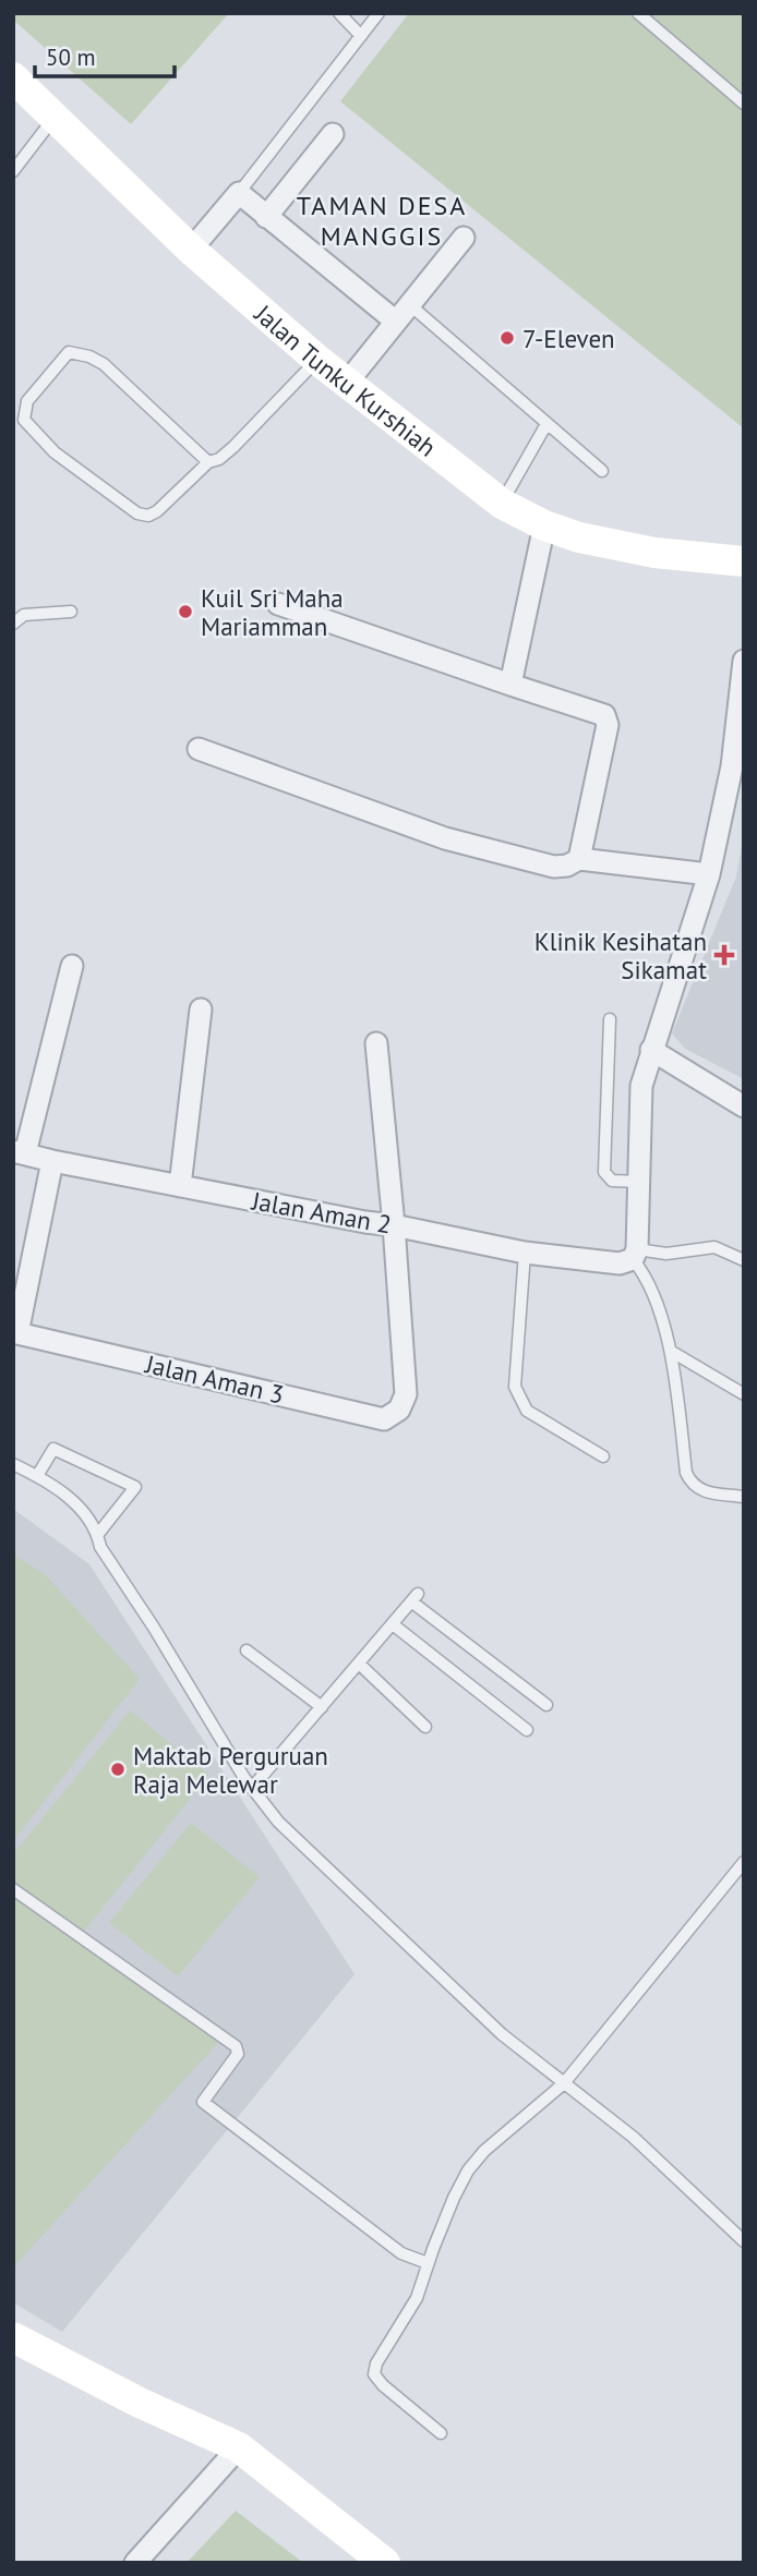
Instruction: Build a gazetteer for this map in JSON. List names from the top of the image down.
{
  "streets": {
    "main road": ["Jalan Tunku Kurshiah"],
    "street": ["Jalan Aman 2", "Jalan Aman 3"]
  },
  "crossings": [
    ["Jalan Aman 2", "Jalan Aman 3"]
  ],
  "districts": ["TAMAN DESA MANGGIS"],
  "places": {
    "other": ["7-Eleven", "Kuil Sri Maha Mariamman", "Maktab Perguruan Raja Melewar"],
    "health": ["Klinik Kesihatan Sikamat"]
  },
  "scale_bar": "50 m"
}
